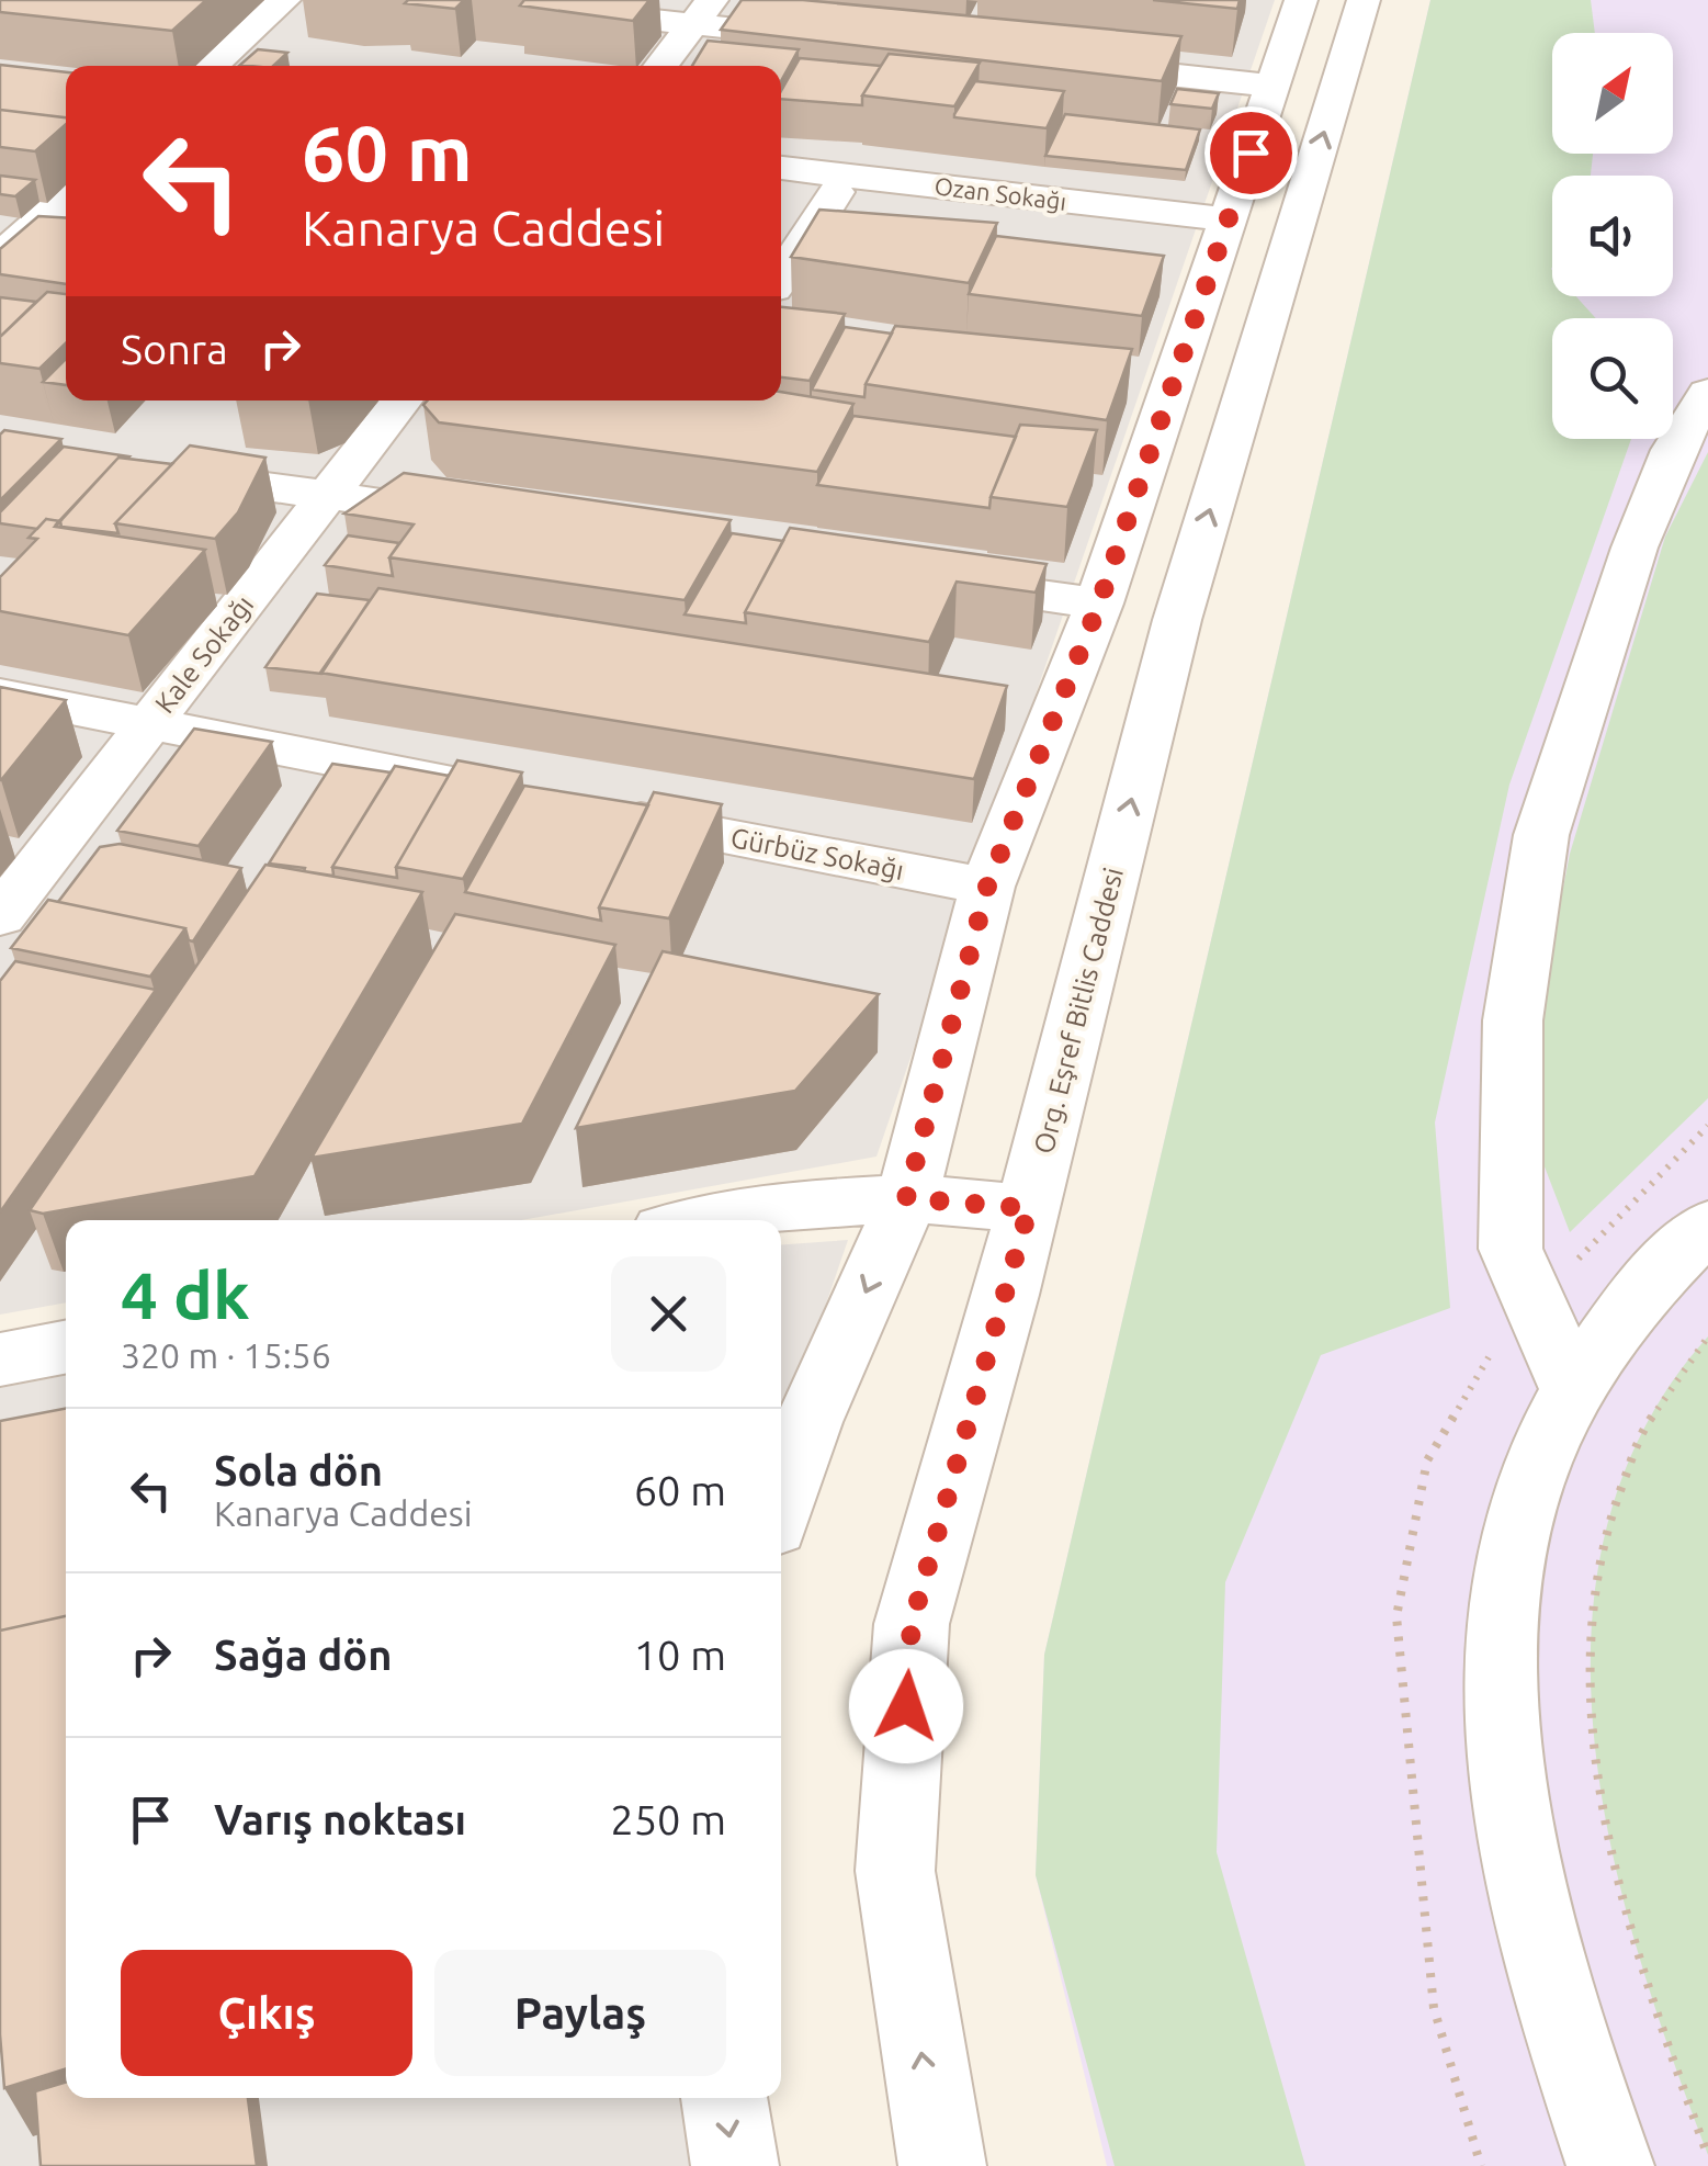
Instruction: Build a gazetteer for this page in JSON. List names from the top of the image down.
{
  "streets": {
    "street": [
      "Ozan Sokağı",
      "Kale Sokağı",
      "Gürbüz Sokağı",
      "Org. Eşref Bitlis Caddesi"
    ]
  },
  "north": "top right",
  "page": {
    "turn": ["60 m", "Kanarya Caddesi"],
    "then": "Sonra",
    "heading": ["4 dk", "320 m · 15:56"],
    "list": [
      {
        "name": "Sola dön",
        "note": "Kanarya Caddesi",
        "value": "60 m"
      },
      {
        "name": "Sağa dön",
        "value": "10 m"
      },
      {
        "name": "Varış noktası",
        "value": "250 m"
      }
    ],
    "buttons": ["Çıkış", "Paylaş"]
  }
}
